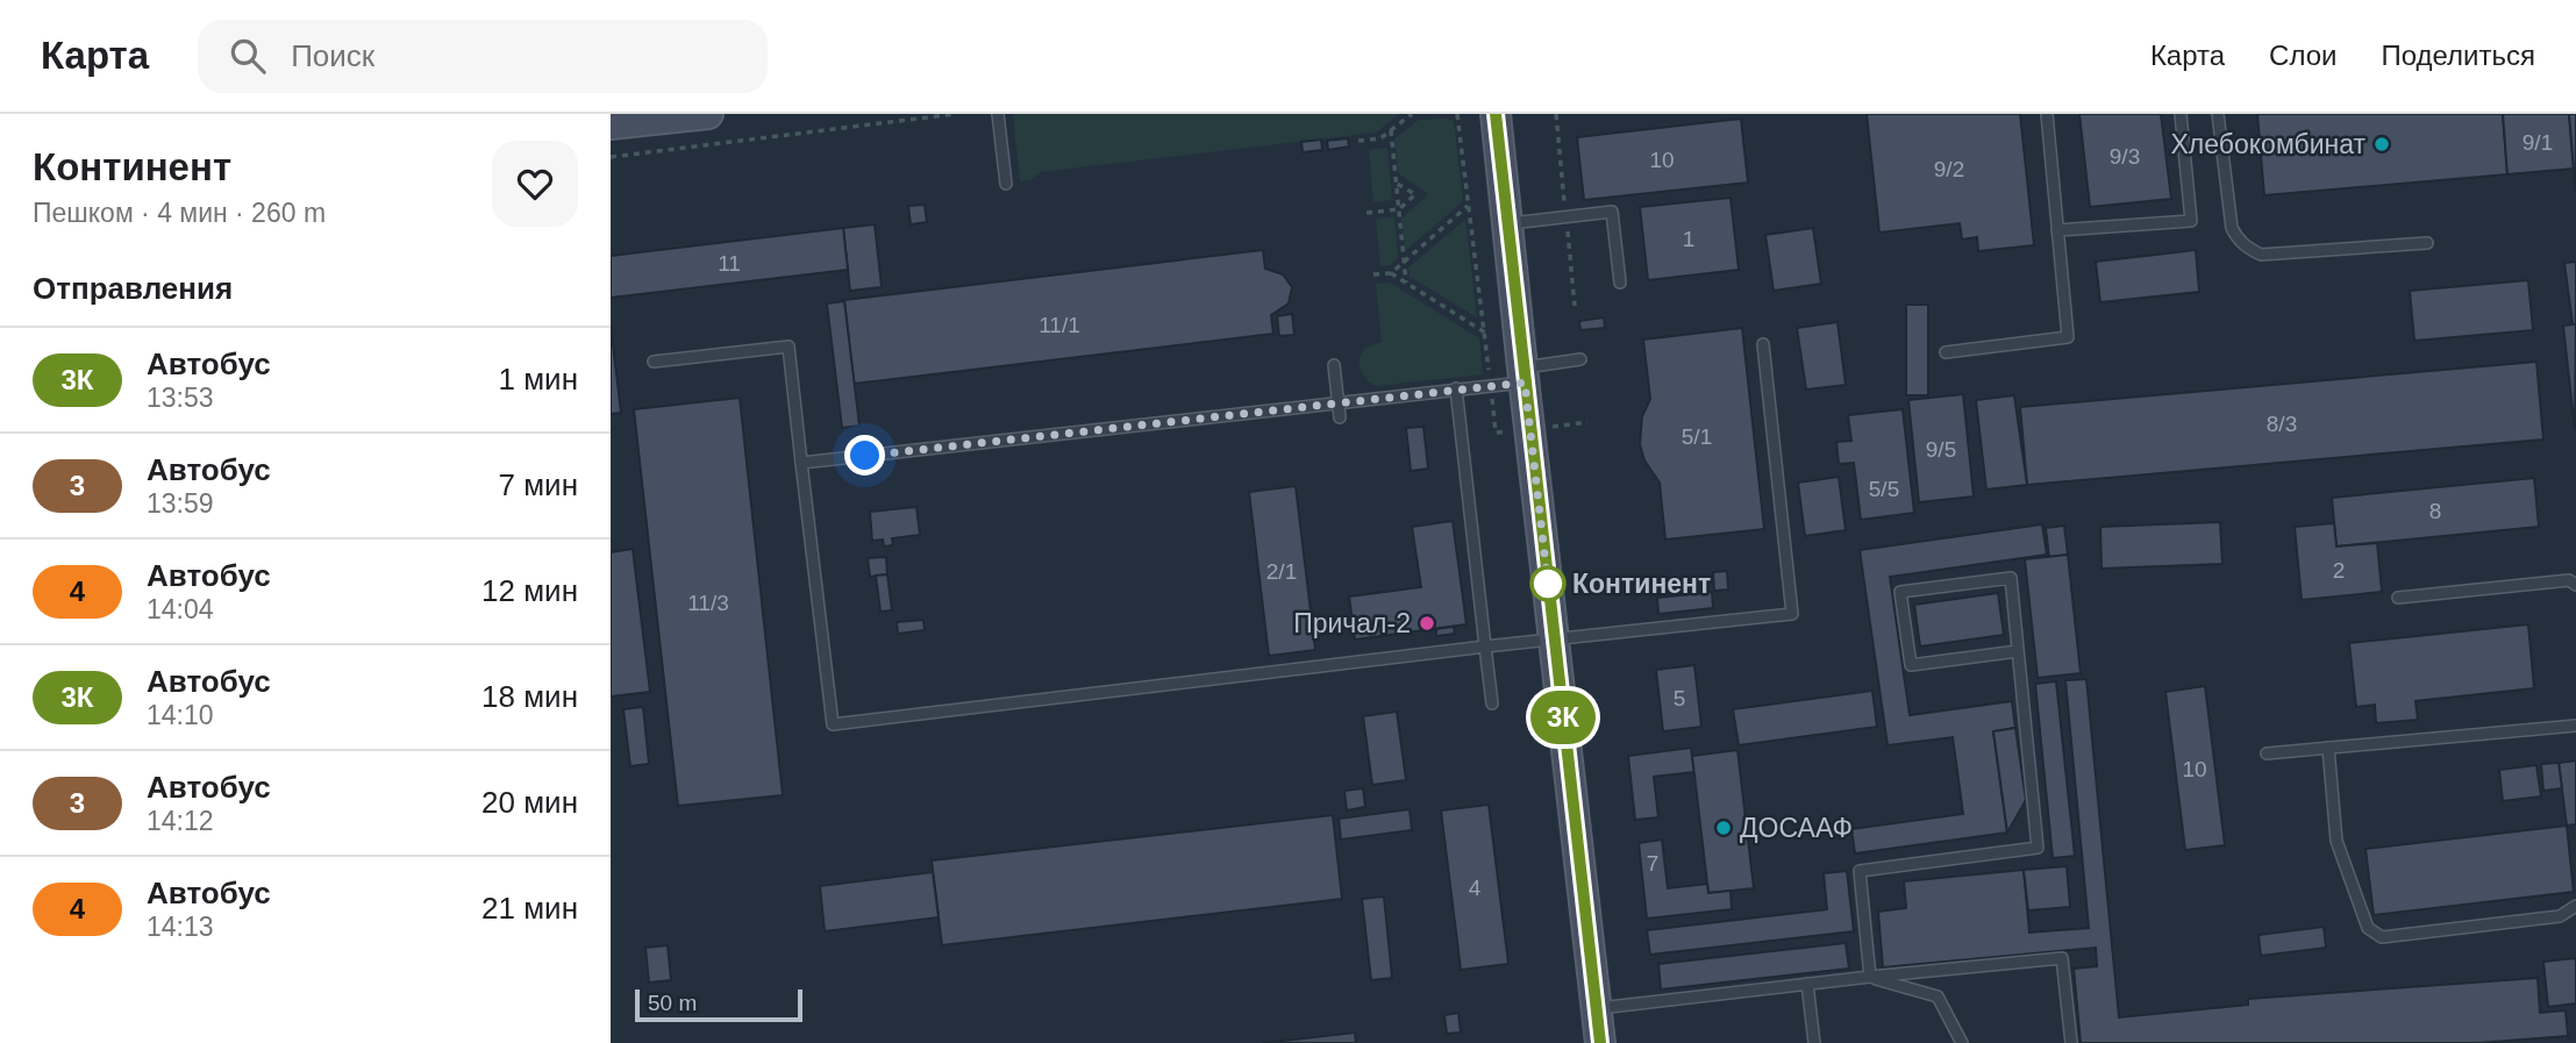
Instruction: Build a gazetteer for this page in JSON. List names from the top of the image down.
{
  "places": [
    "Хлебокомбинат",
    "Континент",
    "Причал-2",
    "ДОСААФ"
  ],
  "lines": ["bus line 3К"],
  "house_numbers": [
    "9/1",
    "9/3",
    "10",
    "9/2",
    "1",
    "11",
    "11/1",
    "8/3",
    "5/1",
    "9/5",
    "5/5",
    "8",
    "2",
    "2/1",
    "11/3",
    "5",
    "10",
    "7",
    "4"
  ],
  "scale_bar": "50 m",
  "page": {
    "header": "Карта",
    "search": "Поиск",
    "nav": ["Карта", "Слои", "Поделиться"],
    "heading": [
      ["Континент", "Пешком · 4 мин · 260 m"],
      "Отправления"
    ],
    "on_map": "3К",
    "list": [
      {
        "mark": "3К",
        "name": "Автобус",
        "note": "13:53",
        "value": "1 мин"
      },
      {
        "mark": "3",
        "name": "Автобус",
        "note": "13:59",
        "value": "7 мин"
      },
      {
        "mark": "4",
        "name": "Автобус",
        "note": "14:04",
        "value": "12 мин"
      },
      {
        "mark": "3К",
        "name": "Автобус",
        "note": "14:10",
        "value": "18 мин"
      },
      {
        "mark": "3",
        "name": "Автобус",
        "note": "14:12",
        "value": "20 мин"
      },
      {
        "mark": "4",
        "name": "Автобус",
        "note": "14:13",
        "value": "21 мин"
      }
    ],
    "scale": "50 m"
  }
}
